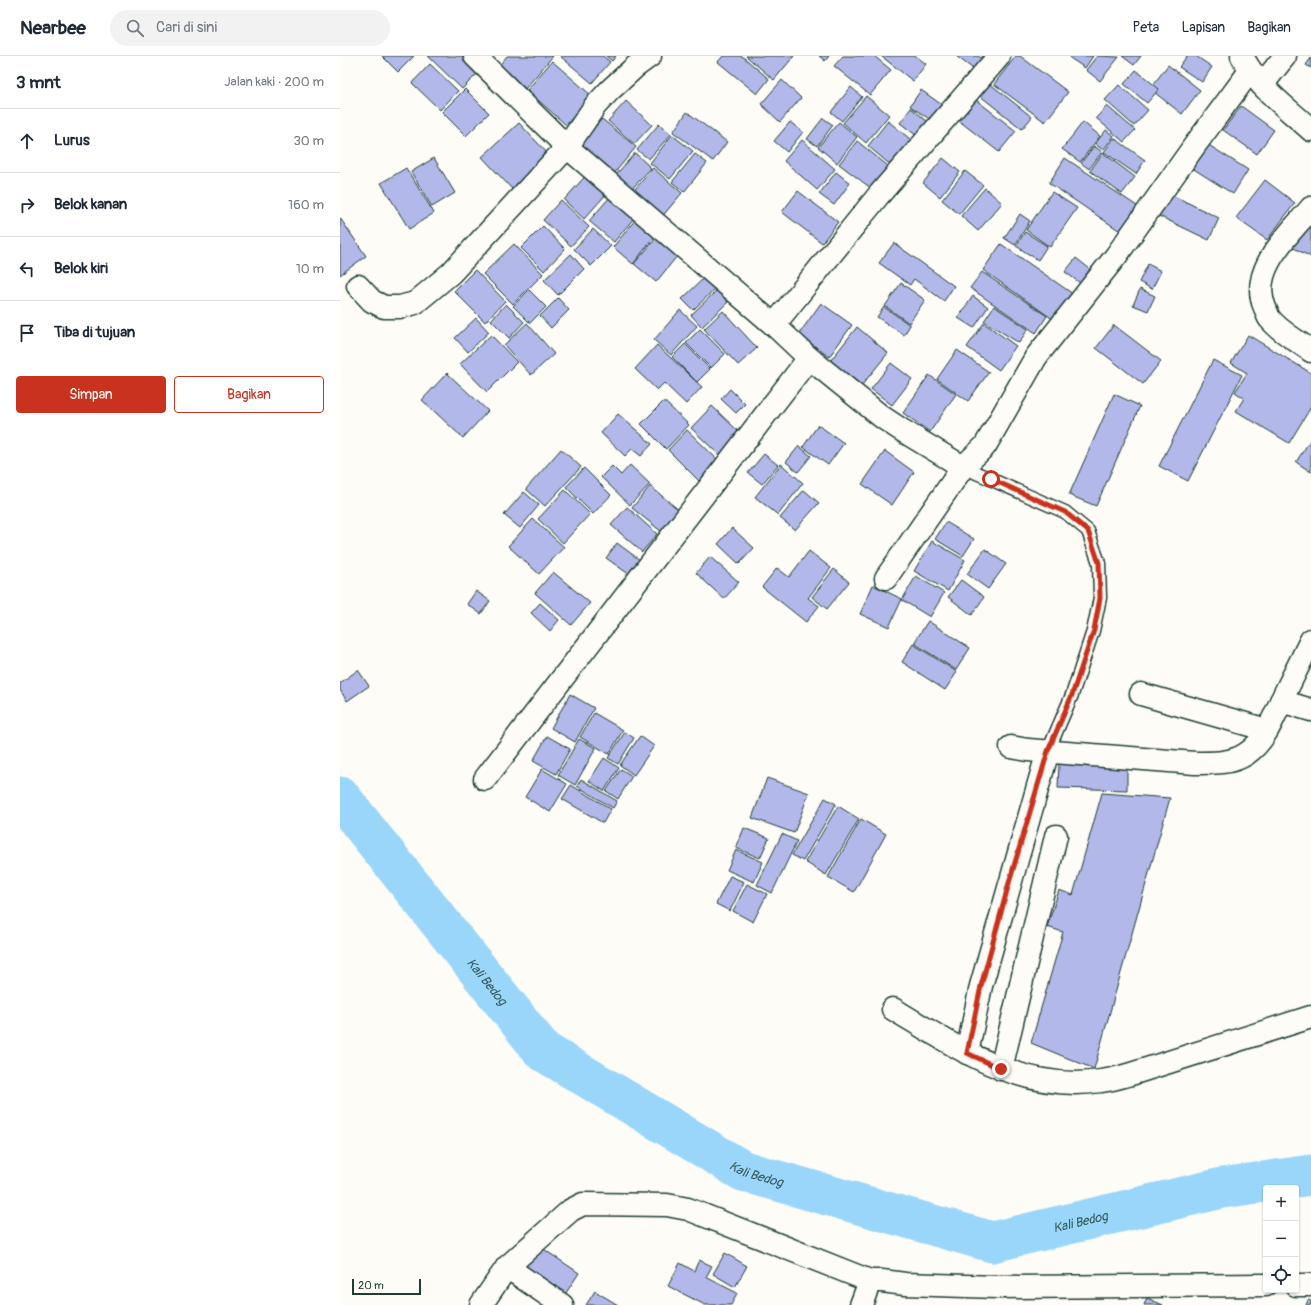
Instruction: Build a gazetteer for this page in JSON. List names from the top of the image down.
{
  "water": ["Kali Bedog"],
  "scale_bar": "20 m",
  "page": {
    "header": "Nearbee",
    "search": "Cari di sini",
    "nav": ["Peta", "Lapisan", "Bagikan"],
    "heading": ["3 mnt", "Jalan kaki · 200 m"],
    "list": [
      ["Lurus", "30 m"],
      ["Belok kanan", "160 m"],
      ["Belok kiri", "10 m"],
      "Tiba di tujuan"
    ],
    "buttons": ["Simpan", "Bagikan"],
    "map_buttons": ["+", "−"],
    "scale": "20 m"
  }
}
